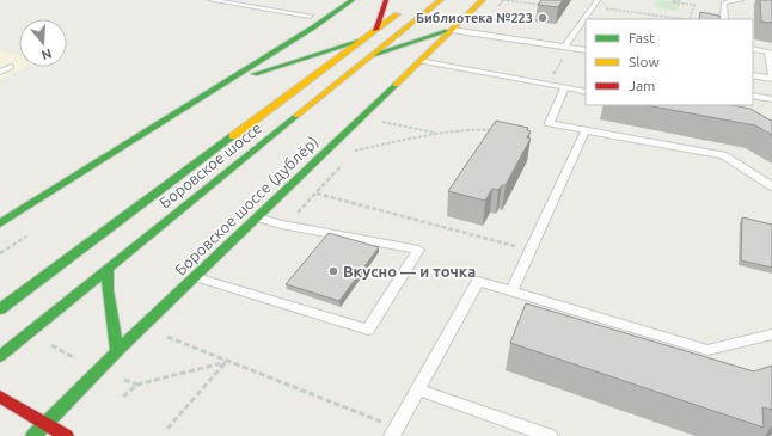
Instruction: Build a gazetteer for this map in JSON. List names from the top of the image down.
{
  "streets": {
    "street": ["Боровское шоссе", "Боровское шоссе (дублёр)"]
  },
  "places": ["Библиотека №223", "Вкусно — и точка"],
  "legend": ["Fast", "Slow", "Jam"],
  "north": "bottom"
}
